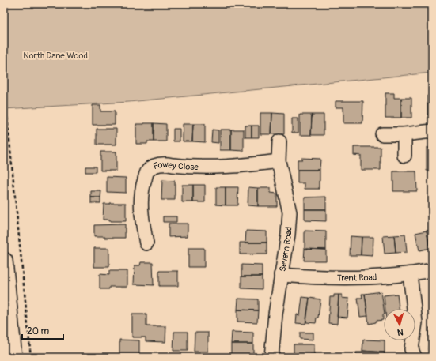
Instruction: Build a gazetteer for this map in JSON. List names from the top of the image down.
{
  "streets": {
    "street": ["Fowey Close", "Severn Road", "Trent Road"]
  },
  "crossings": [
    ["Fowey Close", "Severn Road"],
    ["Severn Road", "Trent Road"]
  ],
  "parks": ["North Dane Wood"],
  "scale_bar": "20 m",
  "north": "bottom"
}
